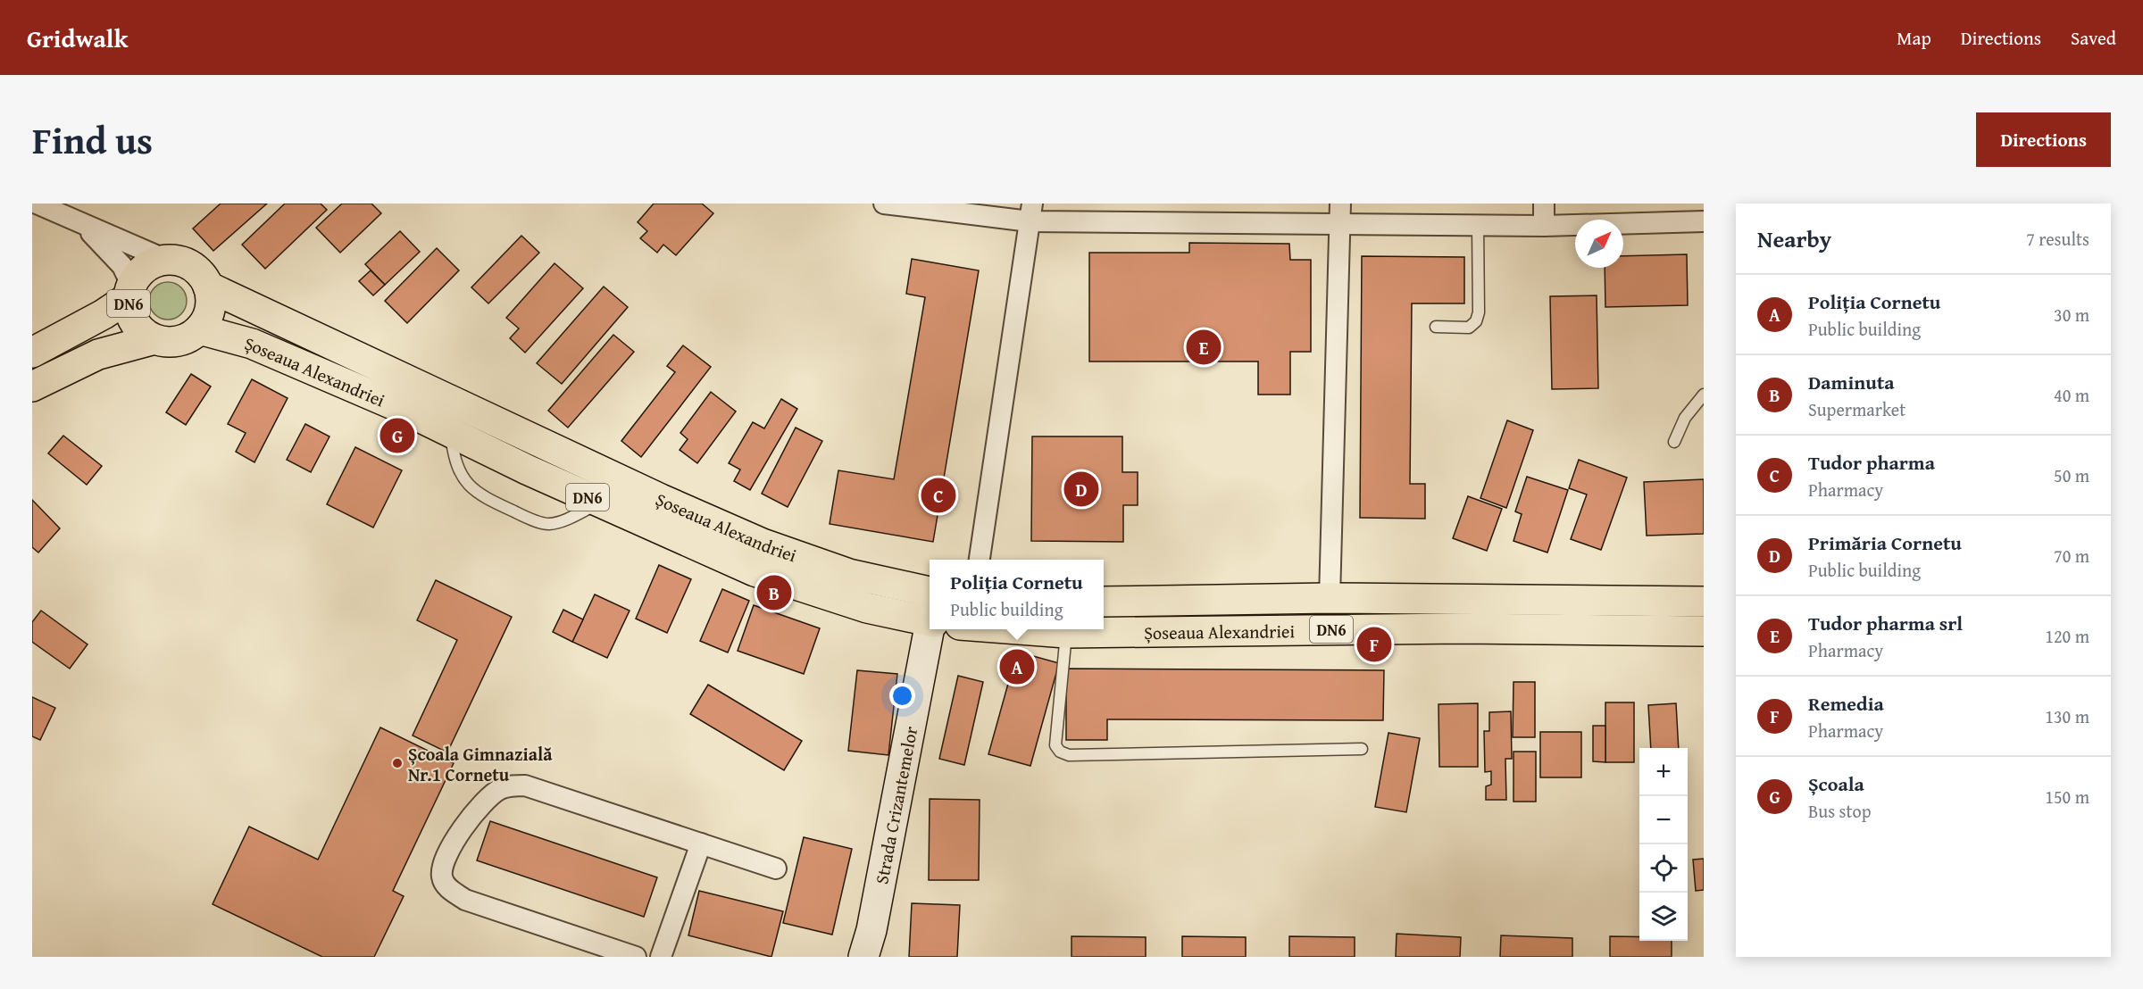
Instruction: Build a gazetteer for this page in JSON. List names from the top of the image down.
{
  "streets": {
    "highway": ["DN6", "Șoseaua Alexandriei"],
    "street": ["Strada Crizantemelor"]
  },
  "crossings": [
    ["DN6", "Șoseaua Alexandriei"]
  ],
  "places": ["Școala Gimnazială Nr.1 Cornetu"],
  "north": "top right",
  "page": {
    "header": "Gridwalk",
    "nav": ["Map", "Directions", "Saved"],
    "title": "Find us",
    "buttons": "Directions",
    "heading": ["Nearby", "7 results"],
    "list": [
      {
        "mark": "A",
        "name": "Poliția Cornetu",
        "note": "Public building",
        "value": "30 m"
      },
      {
        "mark": "B",
        "name": "Daminuta",
        "note": "Supermarket",
        "value": "40 m"
      },
      {
        "mark": "C",
        "name": "Tudor pharma",
        "note": "Pharmacy",
        "value": "50 m"
      },
      {
        "mark": "D",
        "name": "Primăria Cornetu",
        "note": "Public building",
        "value": "70 m"
      },
      {
        "mark": "E",
        "name": "Tudor pharma srl",
        "note": "Pharmacy",
        "value": "120 m"
      },
      {
        "mark": "F",
        "name": "Remedia",
        "note": "Pharmacy",
        "value": "130 m"
      },
      {
        "mark": "G",
        "name": "Școala",
        "note": "Bus stop",
        "value": "150 m"
      }
    ],
    "pins": [
      "E",
      "G",
      "D",
      "C",
      "B",
      "F",
      "A"
    ],
    "popup": ["Poliția Cornetu", "Public building"],
    "map_buttons": ["+", "−"]
  }
}
